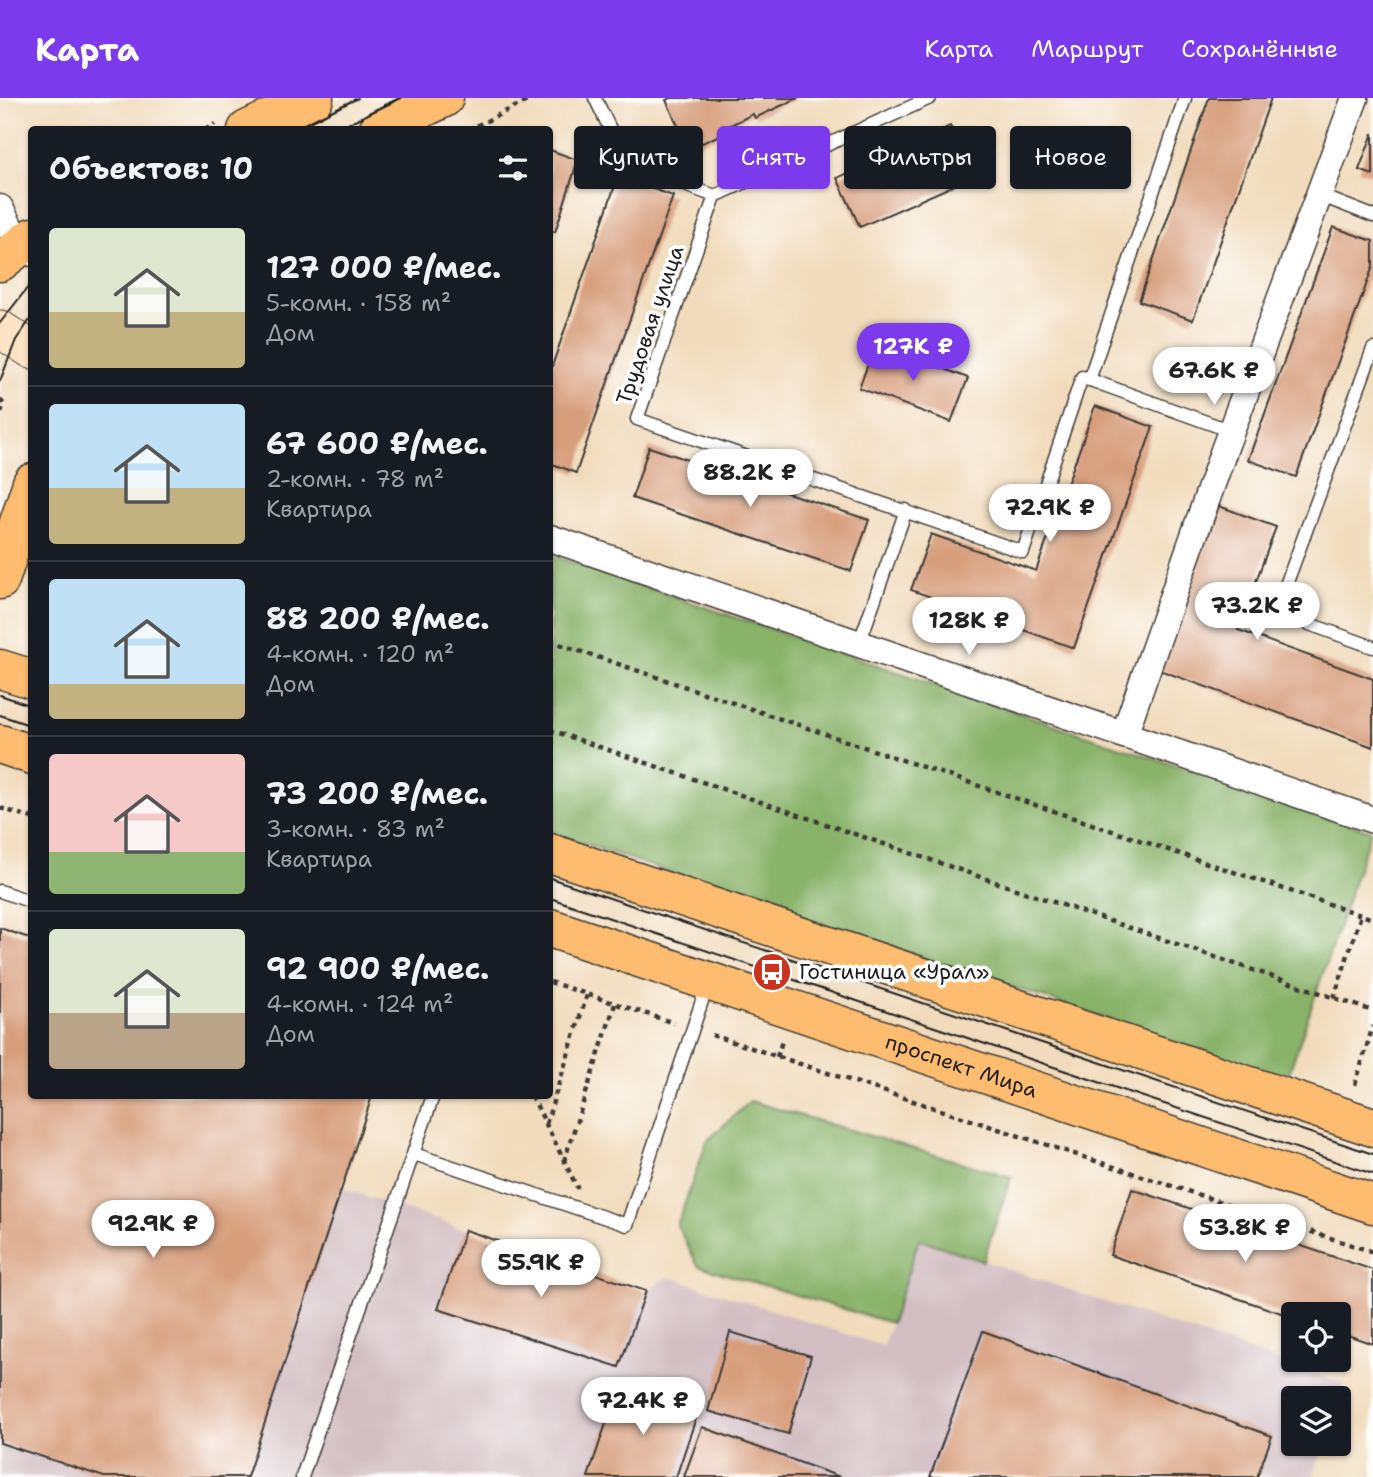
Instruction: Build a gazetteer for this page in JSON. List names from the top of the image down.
{
  "streets": {
    "main road": ["проспект Мира"],
    "lane": ["Трудовая улица"]
  },
  "places": {
    "bus stop": ["Гостиница «Урал»"]
  },
  "page": {
    "header": "Карта",
    "nav": ["Карта", "Маршрут", "Сохранённые"],
    "chip": [
      "Купить",
      "Снять",
      "Фильтры",
      "Новое"
    ],
    "heading": "Объектов: 10",
    "list": [
      {
        "name": "127 000 ₽/мес.",
        "note": "5-комн. · 158 m² · Дом"
      },
      {
        "name": "67 600 ₽/мес.",
        "note": "2-комн. · 78 m² · Квартира"
      },
      {
        "name": "88 200 ₽/мес.",
        "note": "4-комн. · 120 m² · Дом"
      },
      {
        "name": "73 200 ₽/мес.",
        "note": "3-комн. · 83 m² · Квартира"
      },
      {
        "name": "92 900 ₽/мес.",
        "note": "4-комн. · 124 m² · Дом"
      }
    ],
    "price": [
      "127K ₽",
      "67.6K ₽",
      "88.2K ₽",
      "72.9K ₽",
      "73.2K ₽",
      "128K ₽",
      "92.9K ₽",
      "53.8K ₽",
      "55.9K ₽",
      "72.4K ₽"
    ]
  }
}
